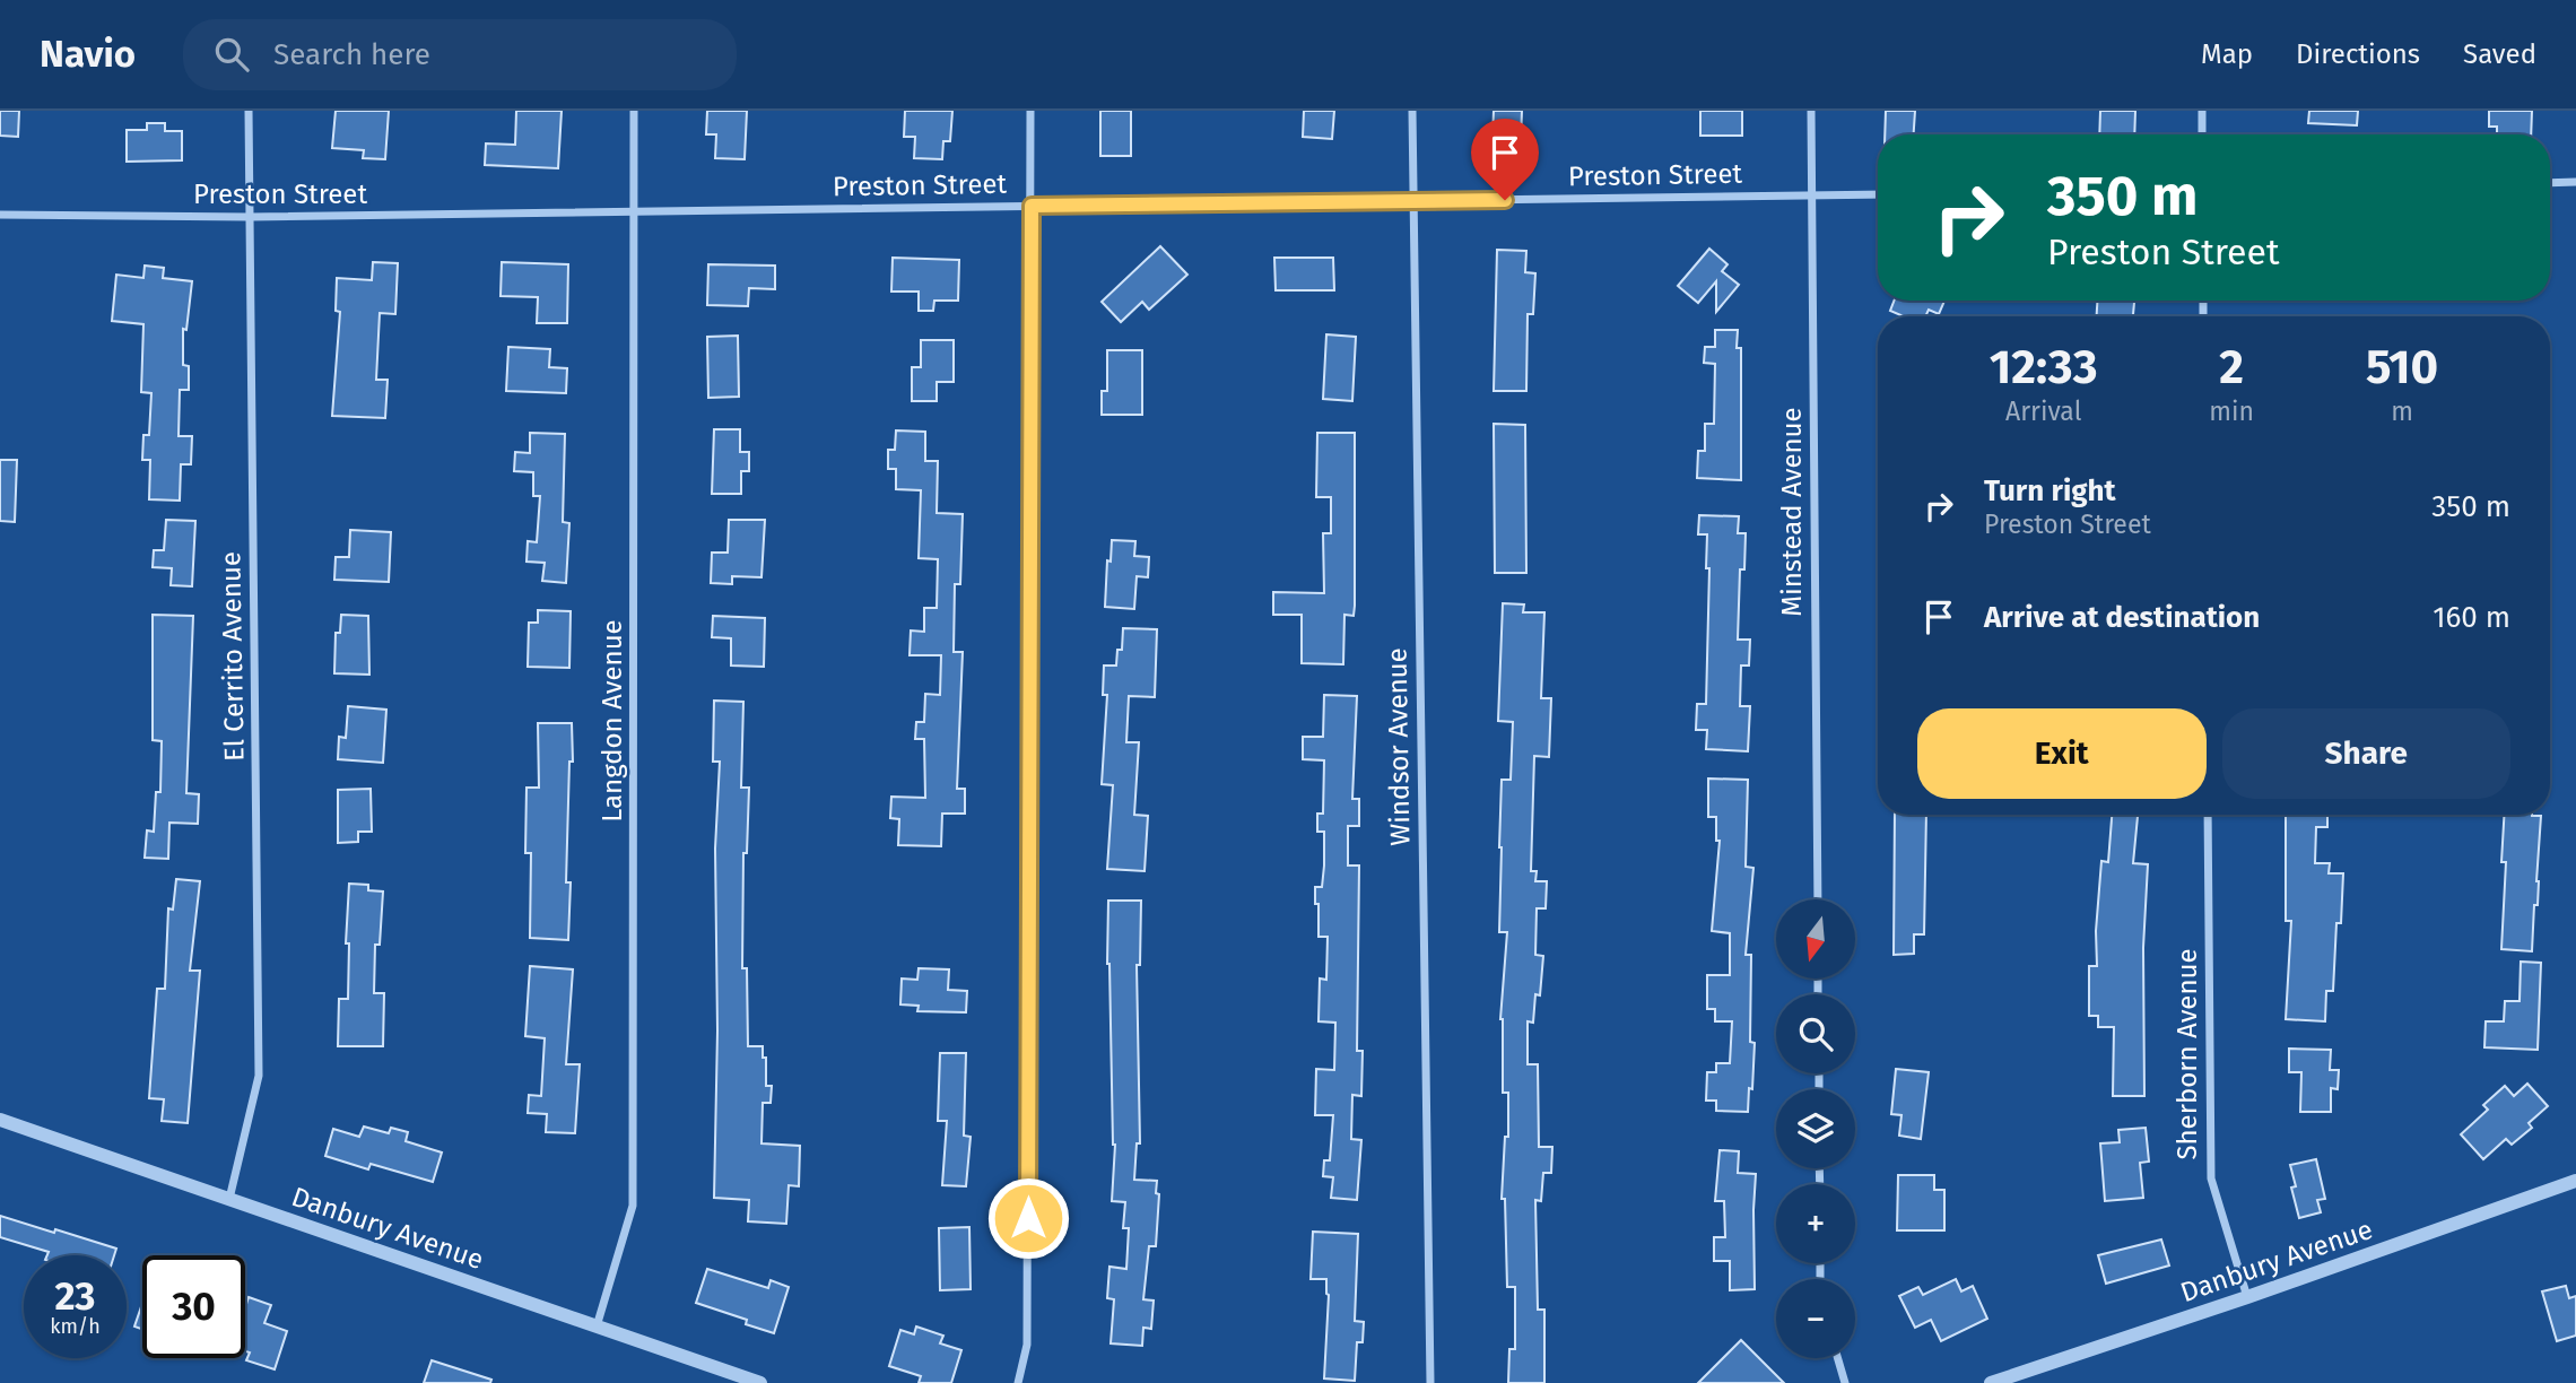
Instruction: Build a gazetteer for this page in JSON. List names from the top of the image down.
{
  "streets": {
    "street": [
      "Preston Street",
      "Minstead Avenue",
      "El Cerrito Avenue",
      "Langdon Avenue",
      "Windsor Avenue",
      "Sherborn Avenue",
      "Danbury Avenue"
    ]
  },
  "crossings": [
    ["Preston Street", "Minstead Avenue"],
    ["Preston Street", "El Cerrito Avenue"],
    ["Preston Street", "Langdon Avenue"],
    ["Preston Street", "Windsor Avenue"],
    ["El Cerrito Avenue", "Danbury Avenue"],
    ["Langdon Avenue", "Danbury Avenue"],
    ["Sherborn Avenue", "Danbury Avenue"]
  ],
  "north": "bottom",
  "page": {
    "header": "Navio",
    "search": "Search here",
    "nav": ["Map", "Directions", "Saved"],
    "turn": ["350 m", "Preston Street"],
    "eta": [
      "12:33",
      "Arrival",
      "2",
      "min",
      "510",
      "m"
    ],
    "list": [
      {
        "name": "Turn right",
        "note": "Preston Street",
        "value": "350 m"
      },
      {
        "name": "Arrive at destination",
        "value": "160 m"
      }
    ],
    "buttons": ["Exit", "Share"],
    "map_buttons": ["+", "−"],
    "speed": "23 km/h",
    "limit": "30"
  }
}
